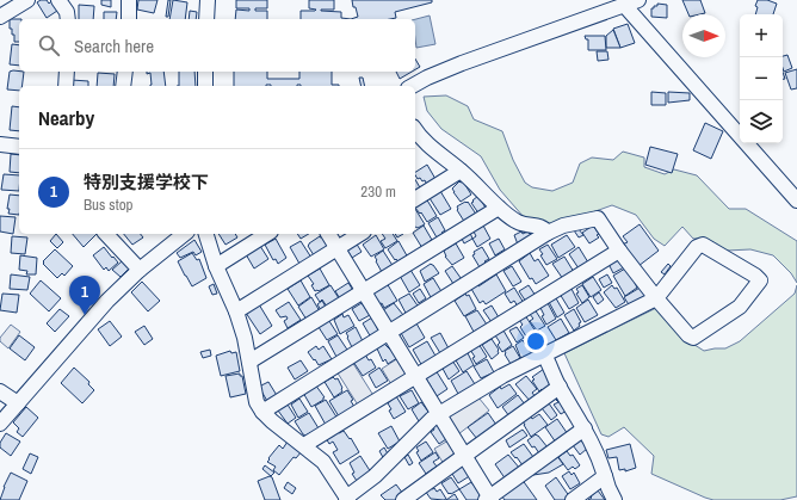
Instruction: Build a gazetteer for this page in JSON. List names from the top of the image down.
{
  "north": "right",
  "page": {
    "map_buttons": ["+", "−"],
    "search": "Search here",
    "heading": "Nearby",
    "list": [
      {
        "mark": "1",
        "name": "特別支援学校下",
        "note": "Bus stop",
        "value": "230 m"
      }
    ],
    "pins": "1"
  }
}
